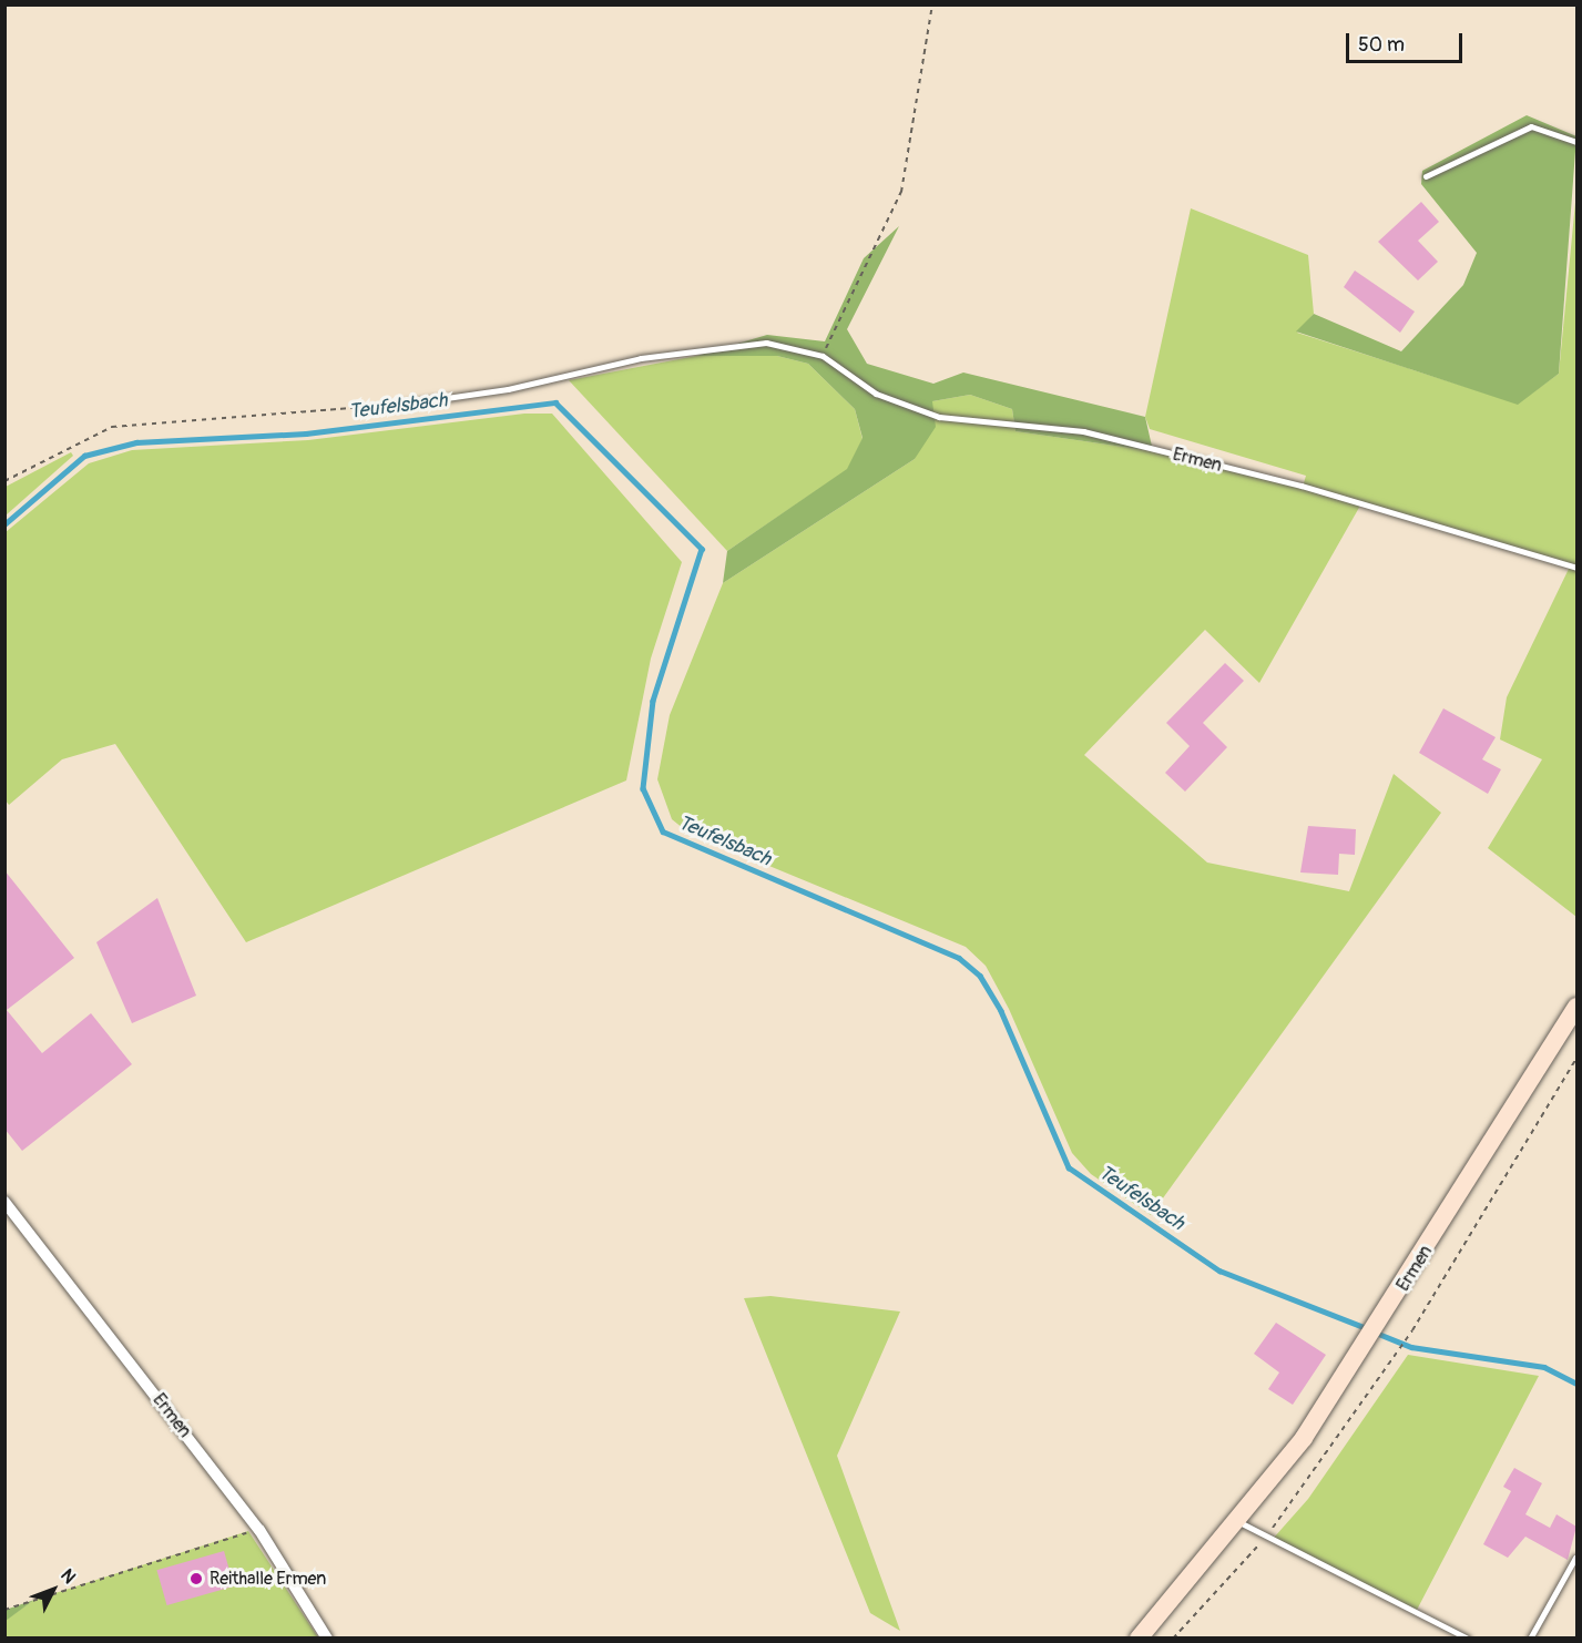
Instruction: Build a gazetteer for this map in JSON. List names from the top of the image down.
{
  "streets": {
    "main road": ["Ermen"]
  },
  "water": ["Teufelsbach"],
  "places": ["Reithalle Ermen"],
  "scale_bar": "50 m",
  "north": "top right"
}
